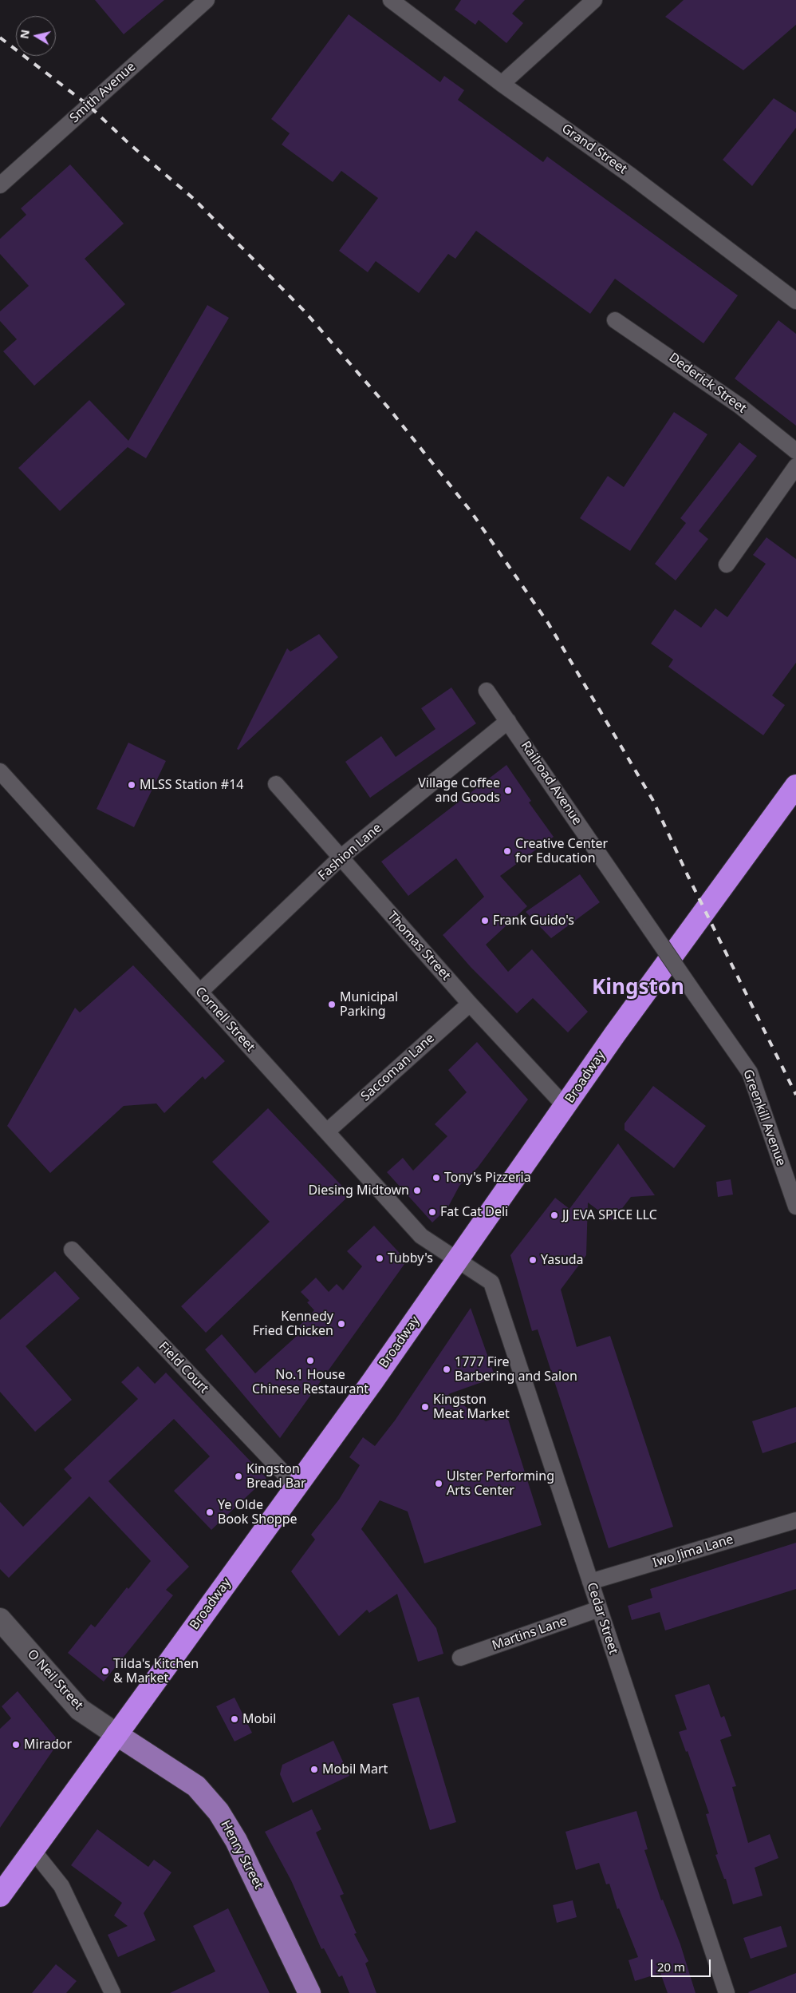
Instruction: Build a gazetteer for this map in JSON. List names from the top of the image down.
{
  "streets": {
    "highway": ["Broadway"],
    "main road": ["Henry Street"],
    "street": [
      "Smith Avenue",
      "Grand Street",
      "Dederick Street",
      "Railroad Avenue",
      "Fashion Lane",
      "Thomas Street",
      "Cornell Street",
      "Saccoman Lane",
      "Greenkill Avenue",
      "Field Court",
      "Iwo Jima Lane",
      "Cedar Street",
      "Martins Lane",
      "O Neil Street"
    ]
  },
  "crossings": [
    ["Railroad Avenue", "Fashion Lane"],
    ["Railroad Avenue", "Greenkill Avenue"],
    ["Fashion Lane", "Thomas Street"],
    ["Fashion Lane", "Cornell Street"],
    ["Thomas Street", "Saccoman Lane"],
    ["Thomas Street", "Broadway"],
    ["Cornell Street", "Saccoman Lane"],
    ["Cornell Street", "Broadway"],
    ["Cornell Street", "Cedar Street"],
    ["Broadway", "Field Court"],
    ["Broadway", "Cedar Street"],
    ["Broadway", "O Neil Street"],
    ["Broadway", "Henry Street"],
    ["Iwo Jima Lane", "Cedar Street"],
    ["Cedar Street", "Martins Lane"],
    ["O Neil Street", "Henry Street"]
  ],
  "districts": ["Kingston"],
  "places": [
    "MLSS Station #14",
    "Village Coffee and Goods",
    "Creative Center for Education",
    "Frank Guido's",
    "Municipal Parking",
    "Tony's Pizzeria",
    "Diesing Midtown",
    "Fat Cat Deli",
    "JJ EVA SPICE LLC",
    "Tubby's",
    "Yasuda",
    "Kennedy Fried Chicken",
    "No.1 House Chinese Restaurant",
    "1777 Fire Barbering and Salon",
    "Kingston Meat Market",
    "Kingston Bread Bar",
    "Ulster Performing Arts Center",
    "Ye Olde Book Shoppe",
    "Tilda's Kitchen & Market",
    "Mobil",
    "Mirador",
    "Mobil Mart"
  ],
  "scale_bar": "20 m",
  "north": "left"
}
